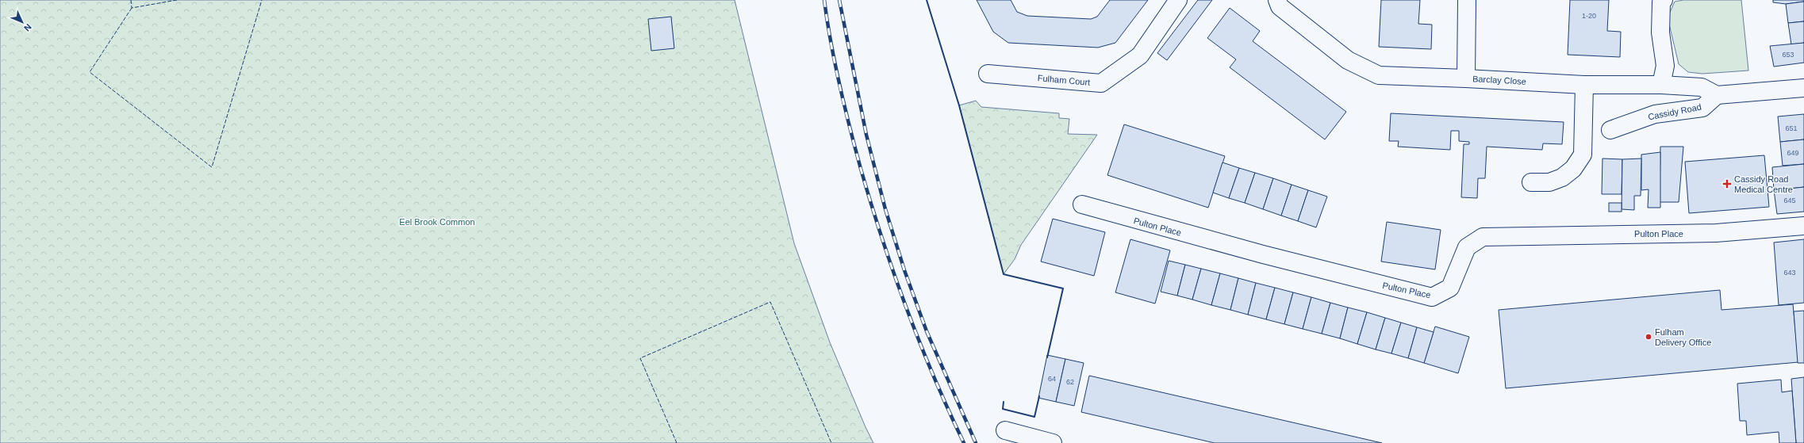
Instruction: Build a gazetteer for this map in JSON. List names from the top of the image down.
{
  "streets": {
    "street": [
      "Fulham Court",
      "Barclay Close",
      "Cassidy Road",
      "Pulton Place"
    ]
  },
  "parks": ["Eel Brook Common"],
  "places": {
    "health": ["Cassidy Road Medical Centre"],
    "other": ["Fulham Delivery Office"]
  },
  "house_numbers": [
    "1-20",
    "653",
    "651",
    "649",
    "645",
    "643",
    "64",
    "62"
  ],
  "north": "bottom right"
}
